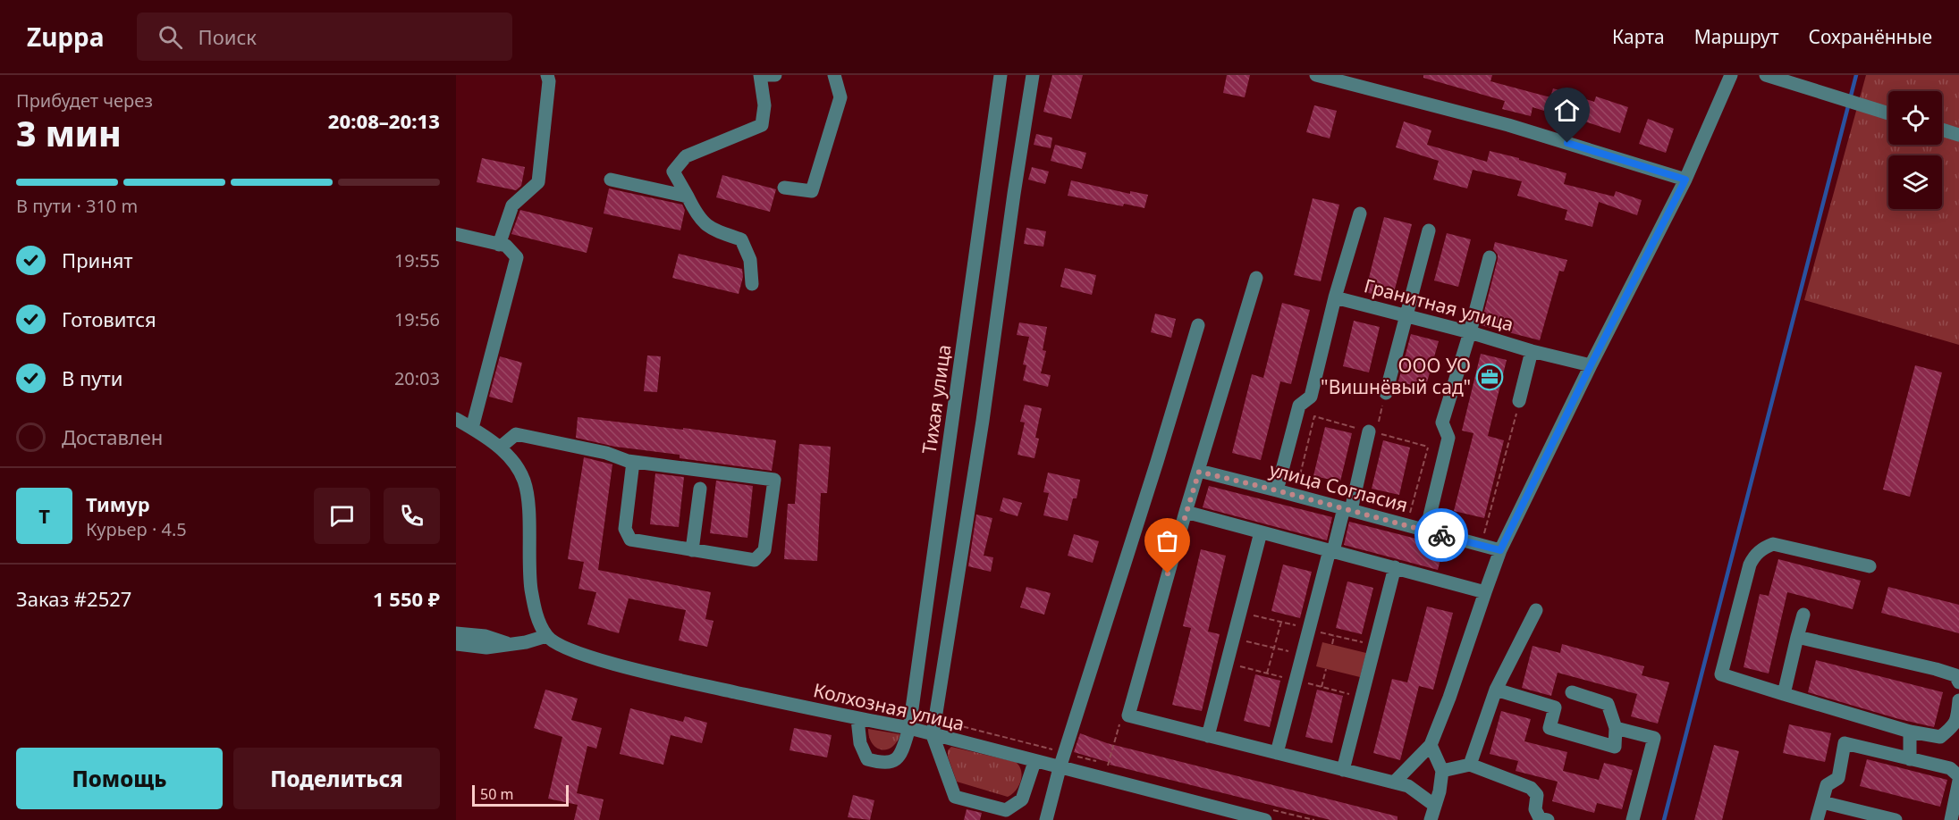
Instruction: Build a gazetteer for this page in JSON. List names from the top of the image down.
{
  "streets": {
    "street": [
      "Гранитная улица",
      "Тихая улица",
      "улица Согласия",
      "Колхозная улица"
    ]
  },
  "crossings": [
    ["Тихая улица", "Колхозная улица"]
  ],
  "places": {
    "office": ["ООО УО \"Вишнёвый сад\""]
  },
  "scale_bar": "50 m",
  "page": {
    "header": "Zuppa",
    "search": "Поиск",
    "nav": ["Карта", "Маршрут", "Сохранённые"],
    "heading": ["3 мин", "Прибудет через", "20:08–20:13"],
    "panel": [
      "Тимур",
      "Курьер · 4.5",
      "Заказ #2527",
      "1 550 ₽"
    ],
    "bar": "В пути · 310 m",
    "list": [
      ["Принят", "19:55"],
      ["Готовится", "19:56"],
      ["В пути", "20:03"],
      "Доставлен"
    ],
    "round": "Т",
    "buttons": ["Помощь", "Поделиться"],
    "scale": "50 m"
  }
}
